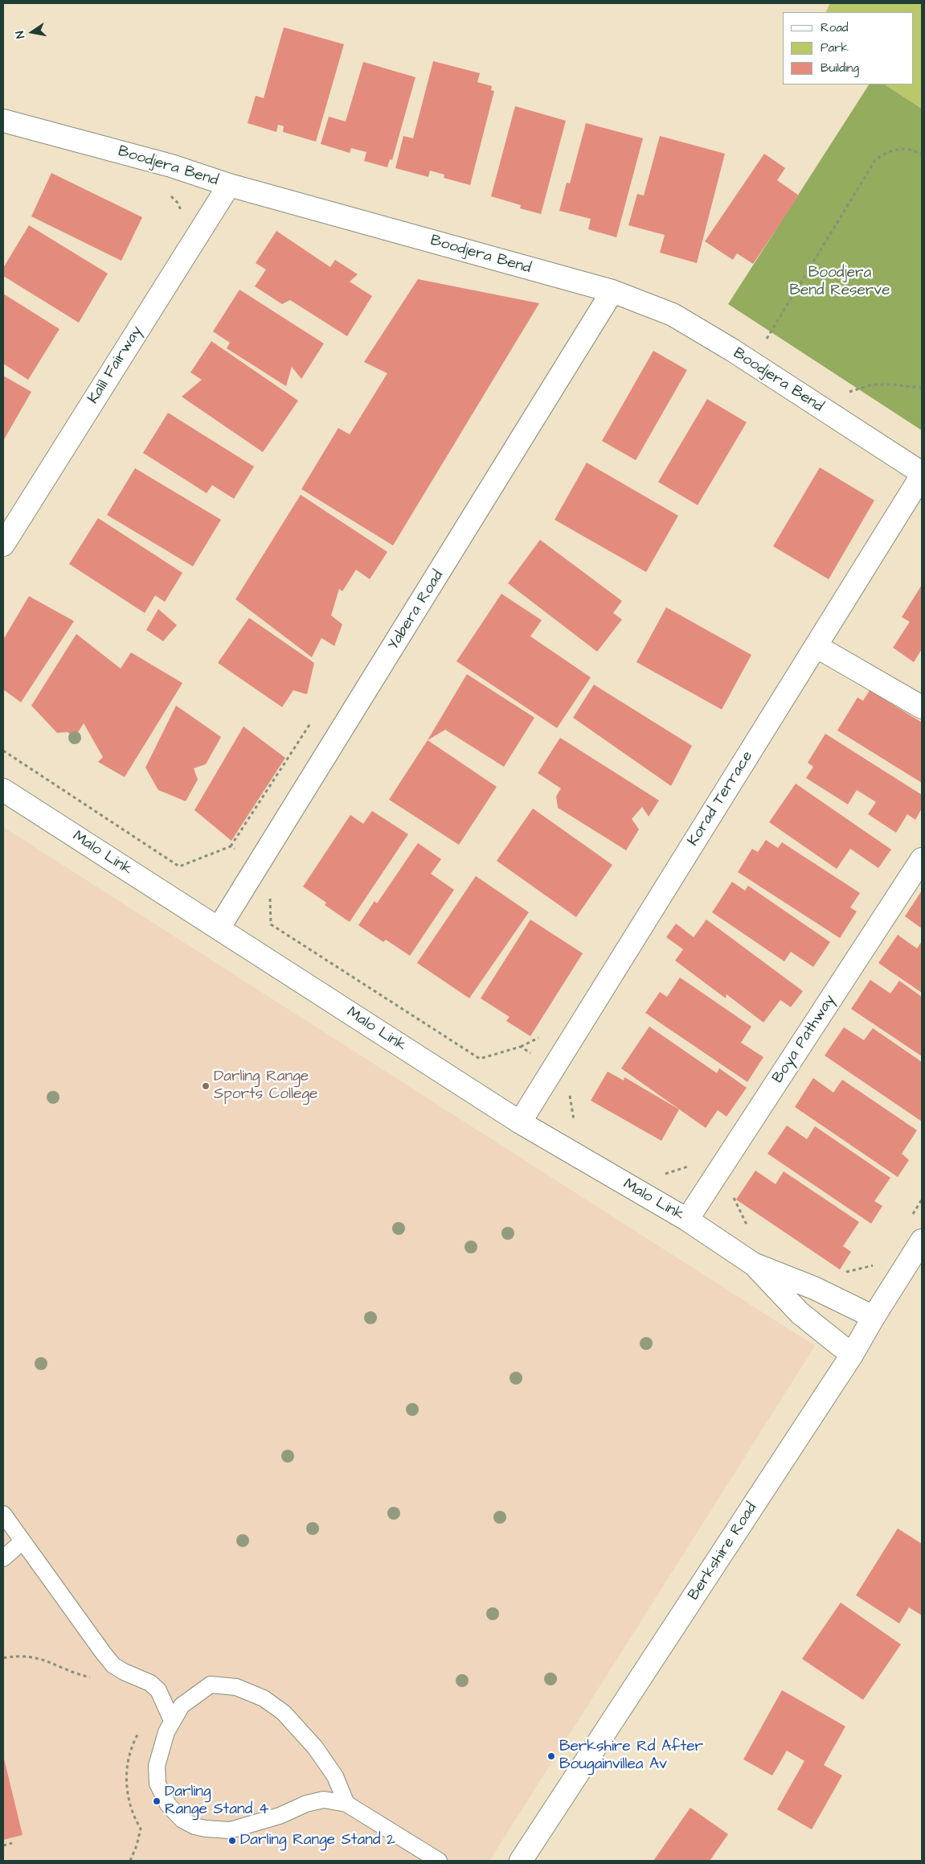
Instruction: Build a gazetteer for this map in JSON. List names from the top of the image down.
{
  "streets": {
    "street": [
      "Boodjera Bend",
      "Kalil Fairway",
      "Yabera Road",
      "Korad Terrace",
      "Malo Link",
      "Boya Pathway",
      "Berkshire Road"
    ]
  },
  "crossings": [
    ["Boodjera Bend", "Kalil Fairway"],
    ["Boodjera Bend", "Yabera Road"],
    ["Boodjera Bend", "Korad Terrace"],
    ["Yabera Road", "Malo Link"],
    ["Korad Terrace", "Malo Link"],
    ["Malo Link", "Boya Pathway"],
    ["Malo Link", "Berkshire Road"]
  ],
  "parks": ["Boodjera Bend Reserve"],
  "places": [
    "Darling Range Sports College",
    "Berkshire Rd After Bougainvillea Av",
    "Darling Range Stand 4",
    "Darling Range Stand 2"
  ],
  "legend": ["Road", "Park", "Building"],
  "north": "left"
}
